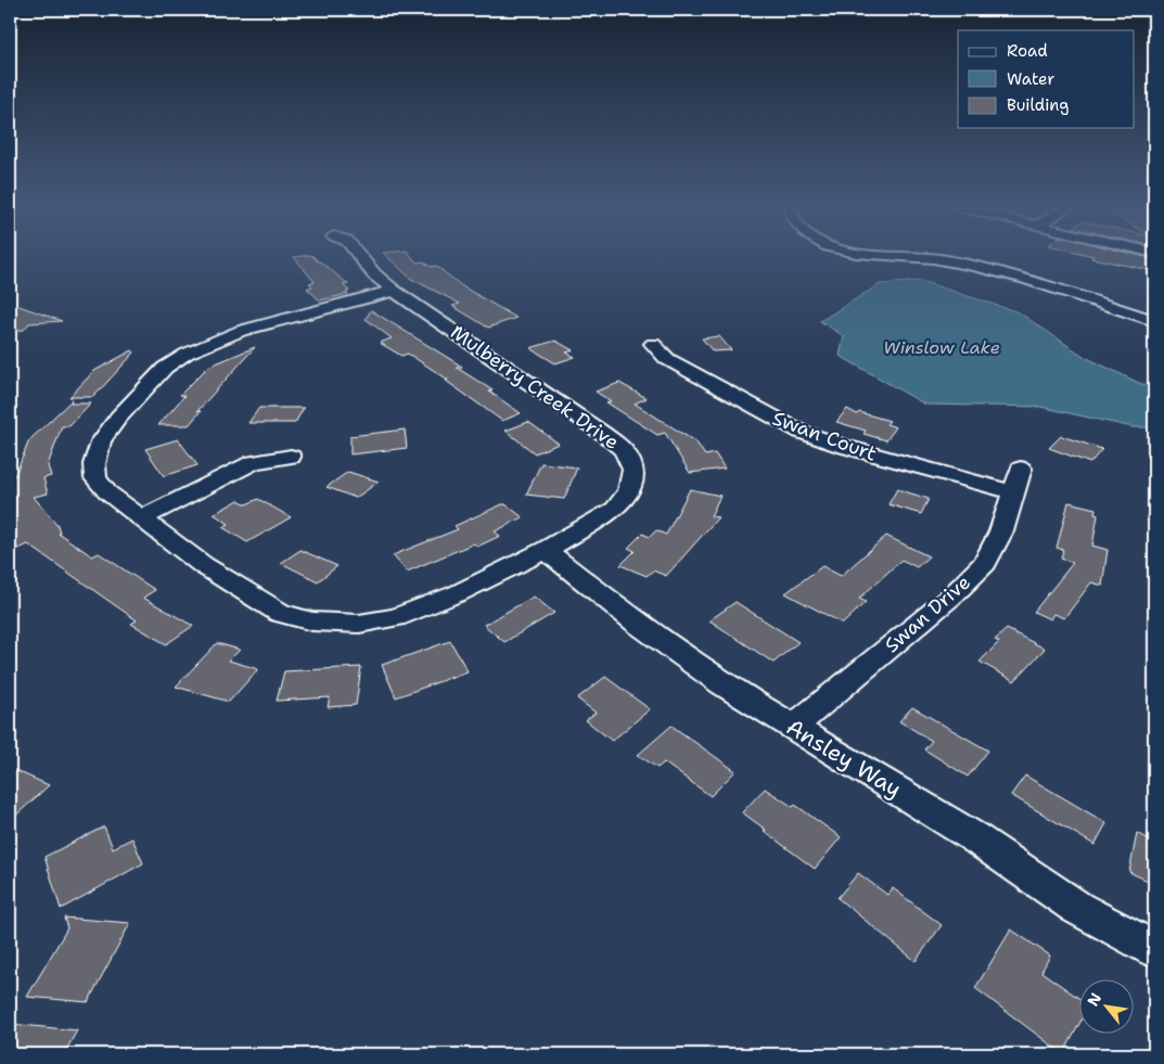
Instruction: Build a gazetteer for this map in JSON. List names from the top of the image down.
{
  "streets": {
    "street": [
      "Mulberry Creek Drive",
      "Swan Court",
      "Swan Drive",
      "Ansley Way"
    ]
  },
  "crossings": [
    ["Mulberry Creek Drive", "Ansley Way"],
    ["Swan Court", "Swan Drive"],
    ["Swan Drive", "Ansley Way"]
  ],
  "water": ["Winslow Lake"],
  "legend": ["Road", "Water", "Building"],
  "north": "top left"
}
